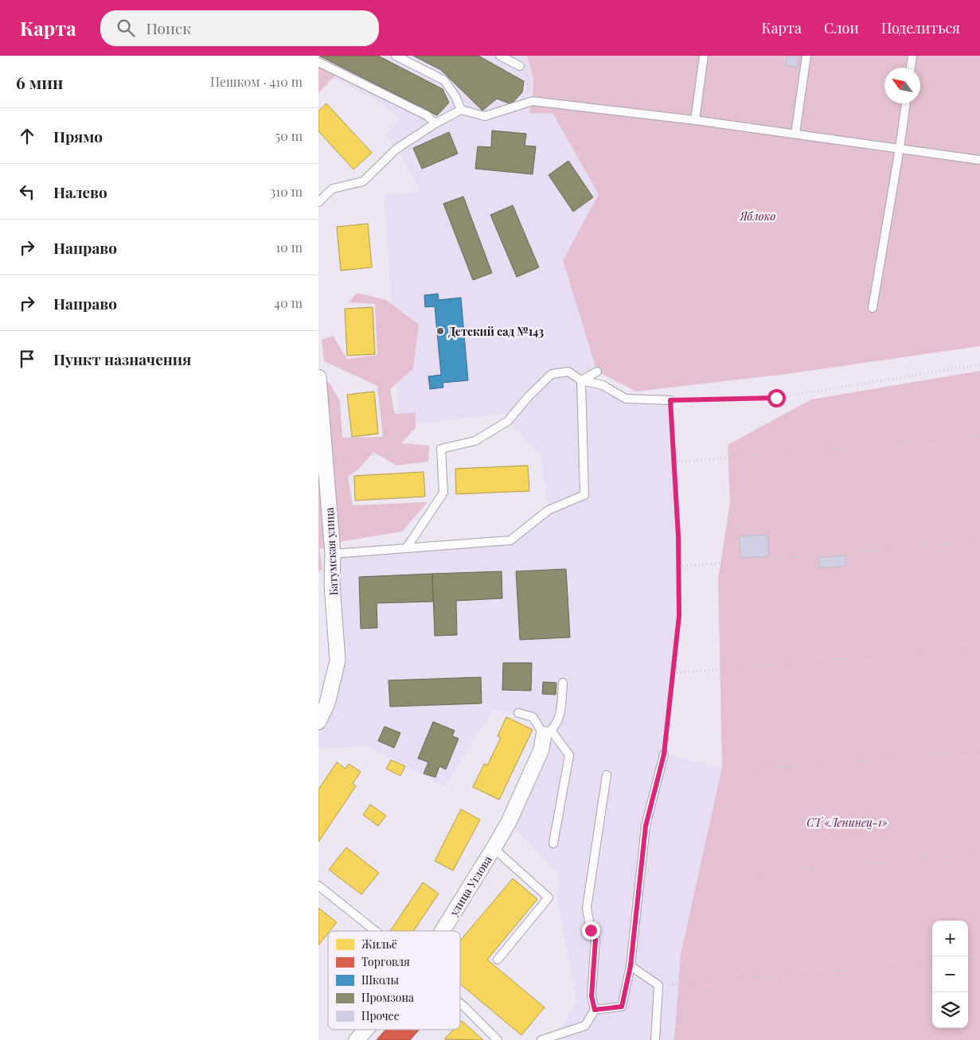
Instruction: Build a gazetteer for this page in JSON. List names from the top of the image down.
{
  "streets": {
    "street": ["Батумская улица", "улица Углова"]
  },
  "parks": ["Яблоко", "СТ «Ленинец-1»"],
  "places": ["Детский сад №143"],
  "legend": [
    "Жильё",
    "Торговля",
    "Школы",
    "Промзона",
    "Прочее"
  ],
  "north": "top left",
  "page": {
    "header": "Карта",
    "search": "Поиск",
    "nav": ["Карта", "Слои", "Поделиться"],
    "heading": ["6 мин", "Пешком · 410 m"],
    "list": [
      ["Прямо", "50 m"],
      ["Налево", "310 m"],
      ["Направо", "10 m"],
      ["Направо", "40 m"],
      "Пункт назначения"
    ],
    "map_buttons": ["+", "−"]
  }
}
